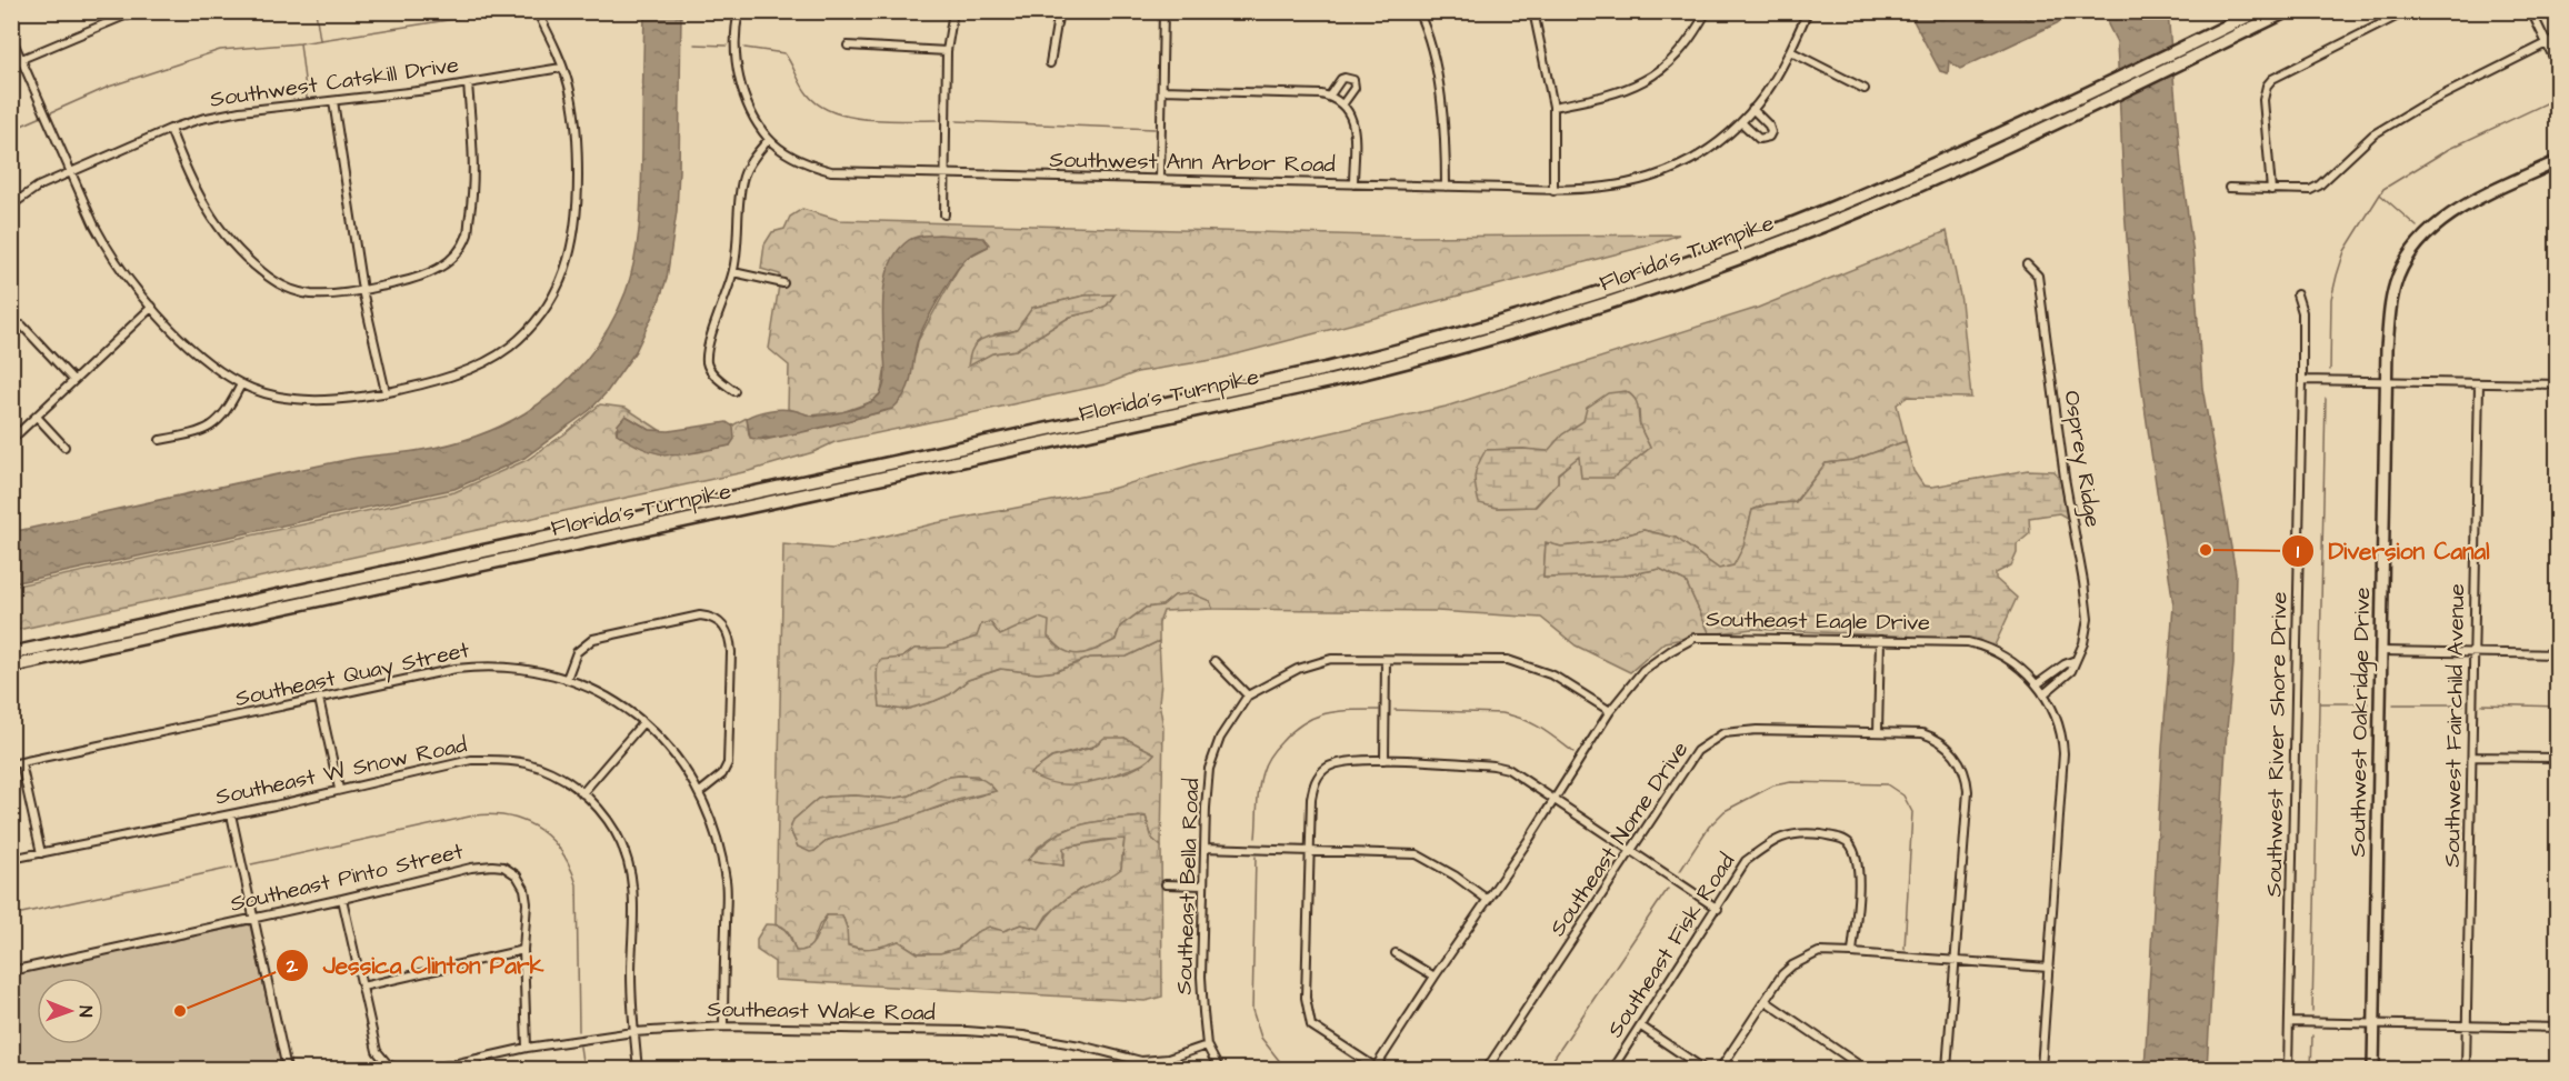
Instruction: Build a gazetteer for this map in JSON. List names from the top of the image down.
{
  "streets": {
    "highway": ["Florida's Turnpike"],
    "street": [
      "Southwest Catskill Drive",
      "Southwest Ann Arbor Road",
      "Osprey Ridge",
      "Southeast Eagle Drive",
      "Southeast Quay Street",
      "Southwest Oakridge Drive",
      "Southwest Fairchild Avenue",
      "Southwest River Shore Drive",
      "Southeast W Snow Road",
      "Southeast Nome Drive",
      "Southeast Pinto Street",
      "Southeast Bella Road",
      "Southeast Fisk Road",
      "Southeast Wake Road"
    ]
  },
  "crossings": [
    ["Osprey Ridge", "Southeast Eagle Drive"],
    ["Southeast Eagle Drive", "Southeast Bella Road"],
    ["Southeast Quay Street", "Southeast Wake Road"],
    ["Southeast W Snow Road", "Southeast Wake Road"],
    ["Southeast Pinto Street", "Southeast Wake Road"],
    ["Southeast Bella Road", "Southeast Wake Road"]
  ],
  "places": ["Diversion Canal", "Jessica Clinton Park"],
  "north": "right"
}
